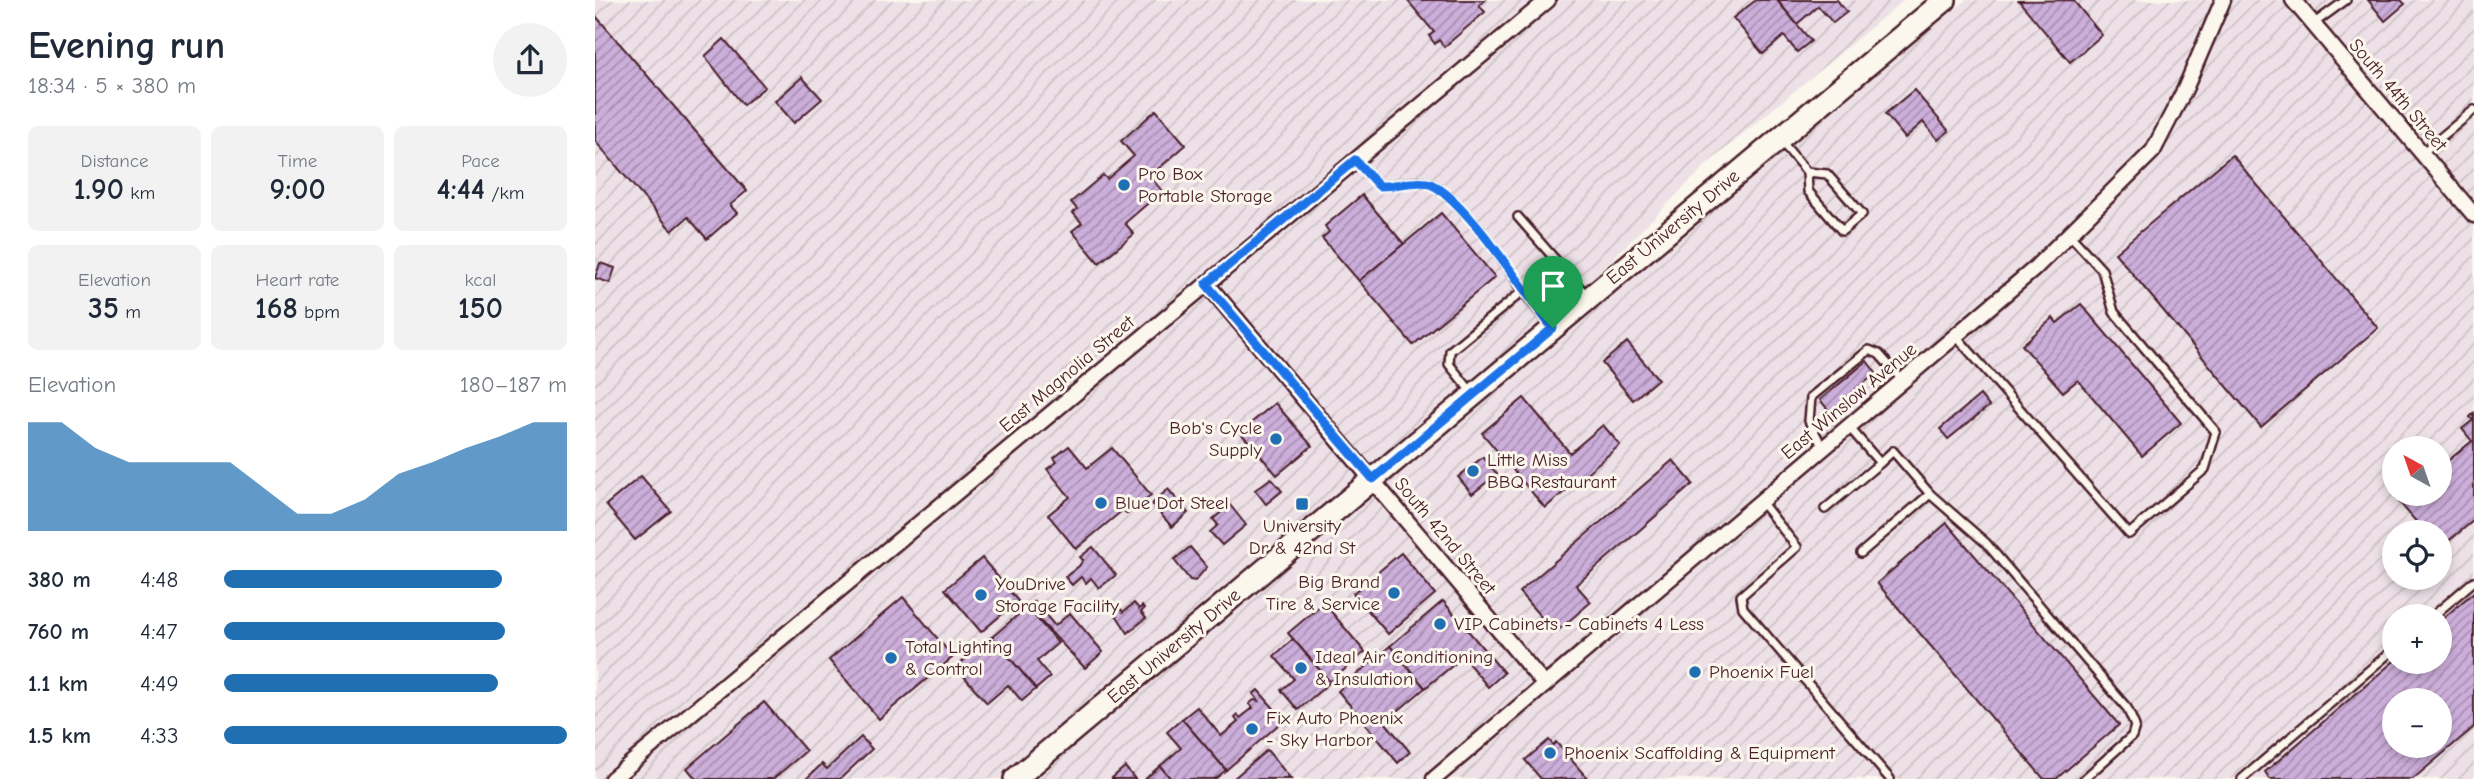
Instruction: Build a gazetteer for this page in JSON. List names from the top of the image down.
{
  "streets": {
    "main road": ["East University Drive"],
    "street": [
      "South 44th Street",
      "East Magnolia Street",
      "East Winslow Avenue",
      "South 42nd Street"
    ]
  },
  "crossings": [
    ["East University Drive", "South 42nd Street"],
    ["East Magnolia Street", "South 42nd Street"],
    ["East Winslow Avenue", "South 42nd Street"]
  ],
  "places": {
    "other": [
      "Pro Box Portable Storage",
      "Bob's Cycle Supply",
      "Little Miss BBQ Restaurant",
      "Blue Dot Steel",
      "Big Brand Tire & Service",
      "YouDrive Storage Facility",
      "VIP Cabinets - Cabinets 4 Less",
      "Total Lighting & Control",
      "Ideal Air Conditioning & Insulation",
      "Phoenix Fuel",
      "Fix Auto Phoenix - Sky Harbor",
      "Phoenix Scaffolding & Equipment"
    ],
    "transit": ["University Dr & 42nd St"]
  },
  "north": "top left",
  "page": {
    "heading": ["Evening run", "18:34 · 5 × 380 m"],
    "stats": [
      ["Distance", "1.90 km"],
      ["Time", "9:00"],
      ["Pace", "4:44 /km"],
      ["Elevation", "35 m"],
      ["Heart rate", "168 bpm"],
      ["kcal", "150"]
    ],
    "chart": ["Elevation", "180–187 m"],
    "map_buttons": ["+", "−"],
    "list": [
      {
        "name": "380 m",
        "note": "4:48"
      },
      {
        "name": "760 m",
        "note": "4:47"
      },
      {
        "name": "1.1 km",
        "note": "4:49"
      },
      {
        "name": "1.5 km",
        "note": "4:33"
      }
    ]
  }
}
